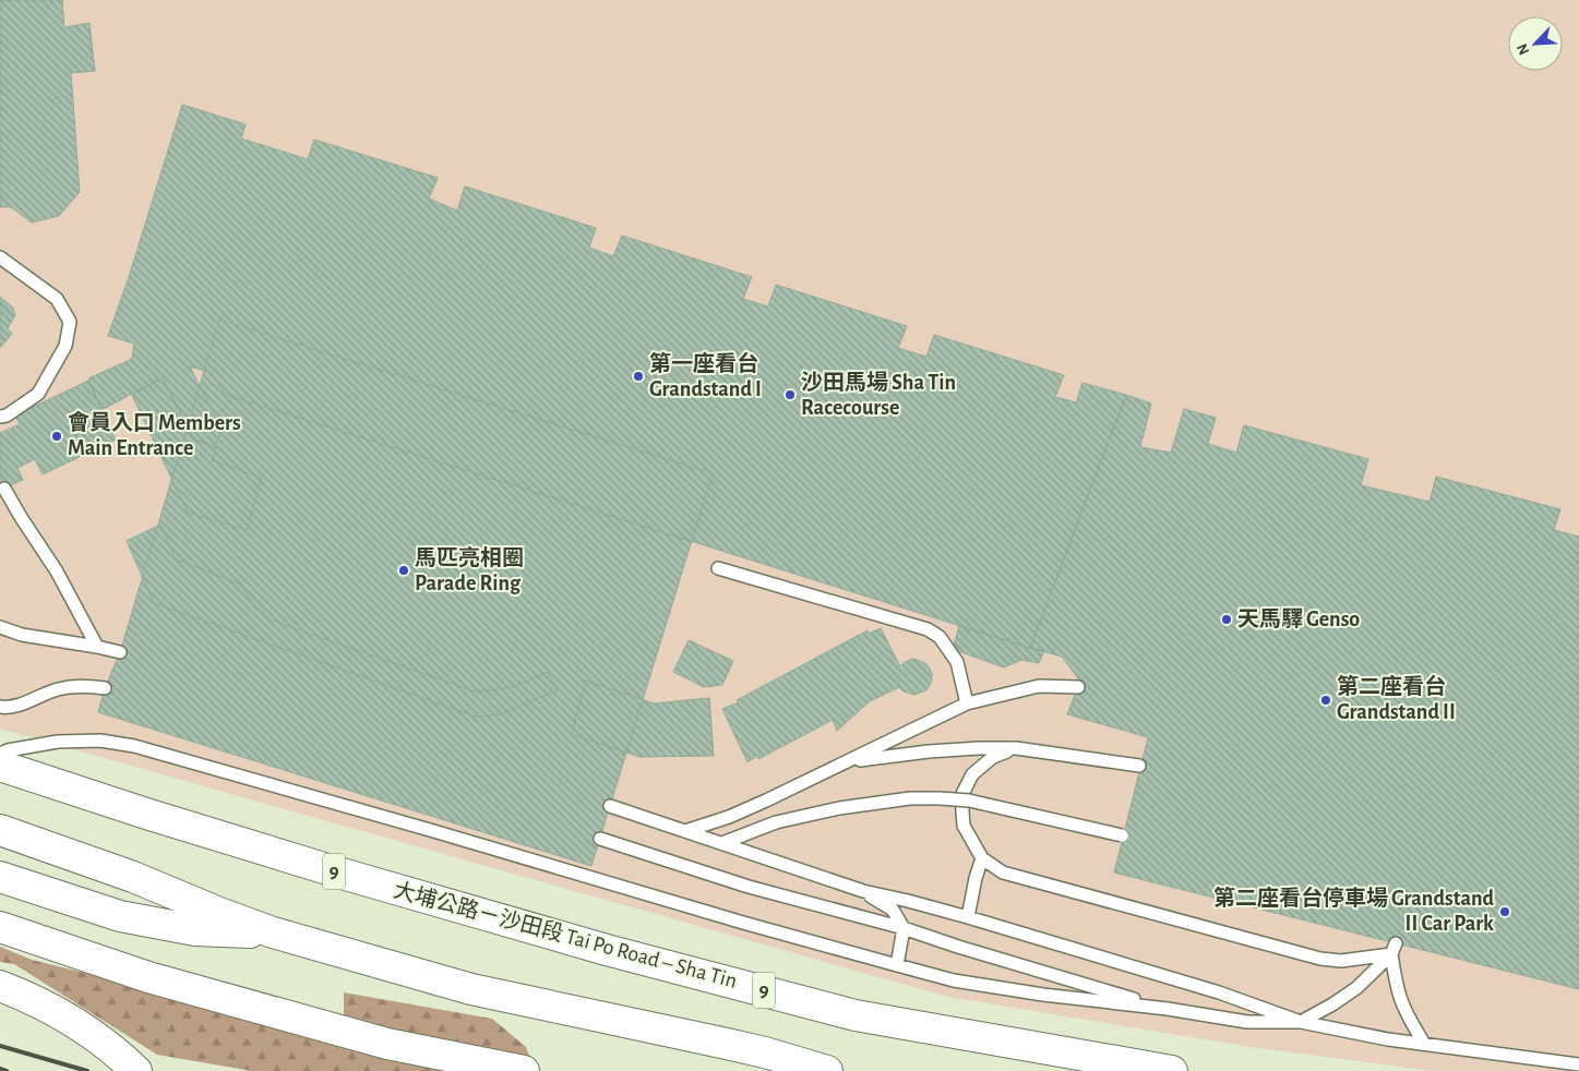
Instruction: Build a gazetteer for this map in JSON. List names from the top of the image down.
{
  "streets": {
    "main road": ["9", "大埔公路－沙田段 Tai Po Road – Sha Tin"]
  },
  "places": [
    "第一座看台 Grandstand I",
    "沙田馬場 Sha Tin Racecourse",
    "會員入口 Members Main Entrance",
    "馬匹亮相圈 Parade Ring",
    "天馬驛 Genso",
    "第二座看台 Grandstand II",
    "第二座看台停車場 Grandstand II Car Park"
  ],
  "north": "bottom left"
}
